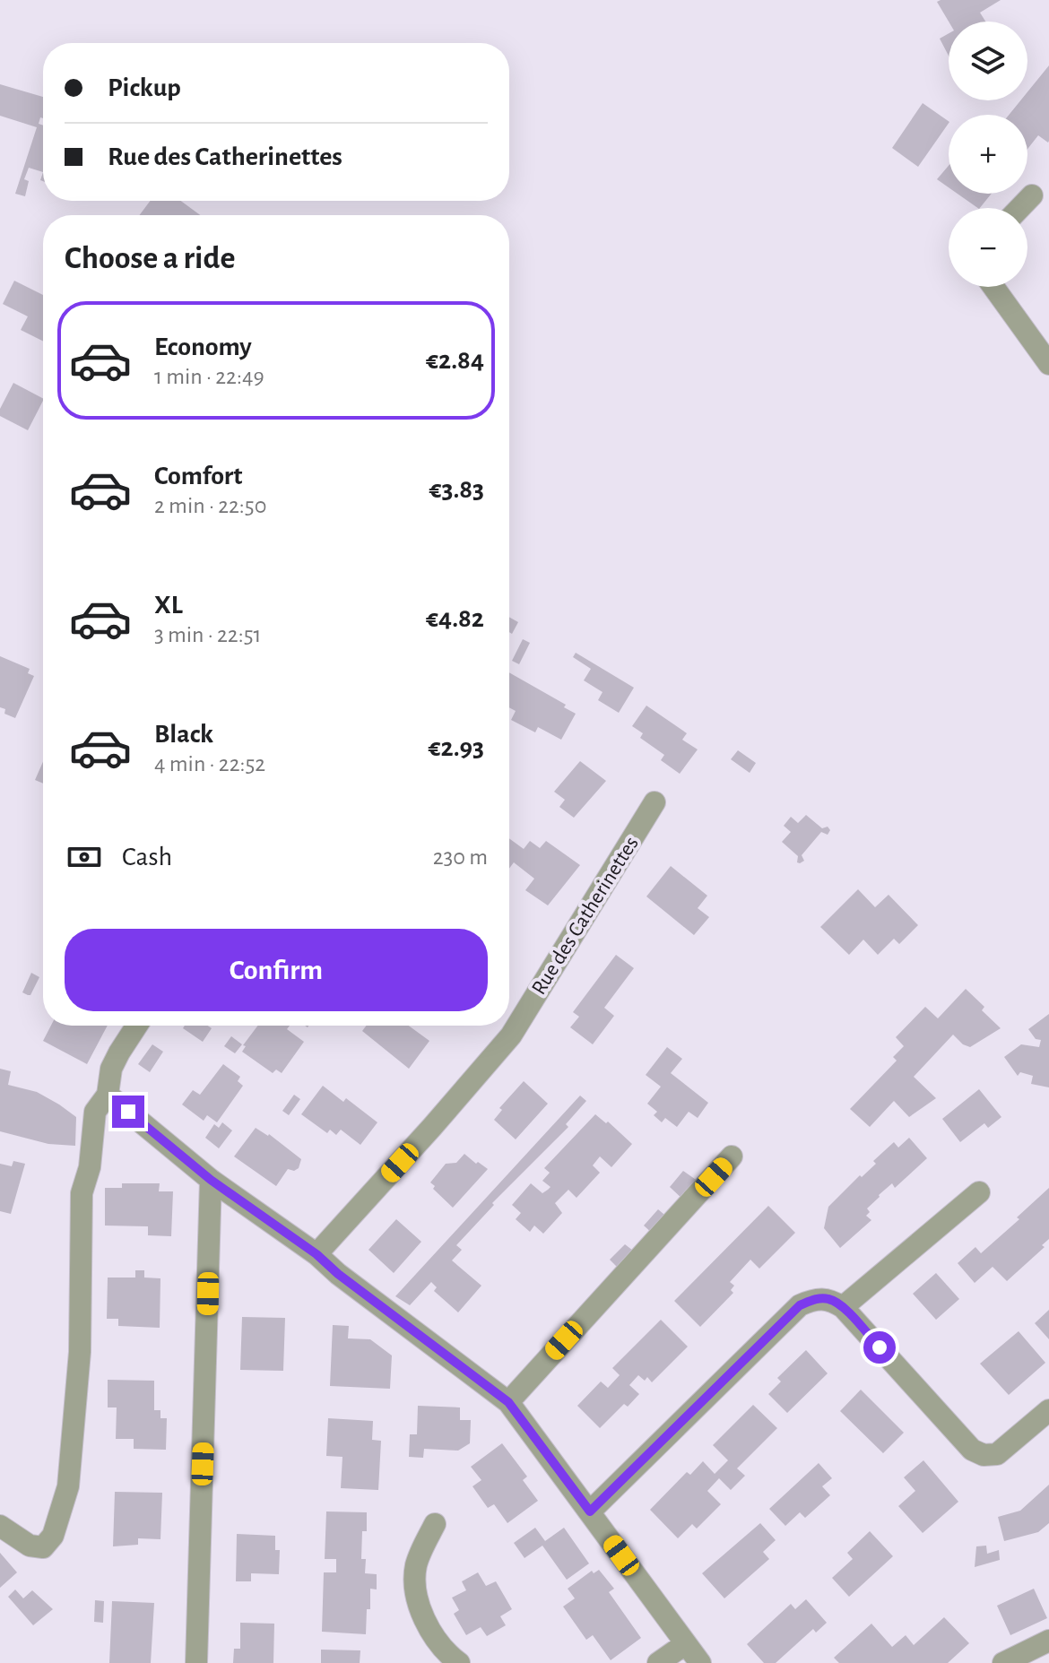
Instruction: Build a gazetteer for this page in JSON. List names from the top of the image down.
{
  "streets": {
    "street": ["Rue des Catherinettes"]
  },
  "page": {
    "map_buttons": ["+", "−"],
    "banner": ["Pickup", "Rue des Catherinettes"],
    "heading": "Choose a ride",
    "list": [
      {
        "name": "Economy",
        "note": "1 min · 22:49",
        "value": "€2.84"
      },
      {
        "name": "Comfort",
        "note": "2 min · 22:50",
        "value": "€3.83"
      },
      {
        "name": "XL",
        "note": "3 min · 22:51",
        "value": "€4.82"
      },
      {
        "name": "Black",
        "note": "4 min · 22:52",
        "value": "€2.93"
      }
    ],
    "pay": ["Cash", "230 m"],
    "buttons": "Confirm"
  }
}
